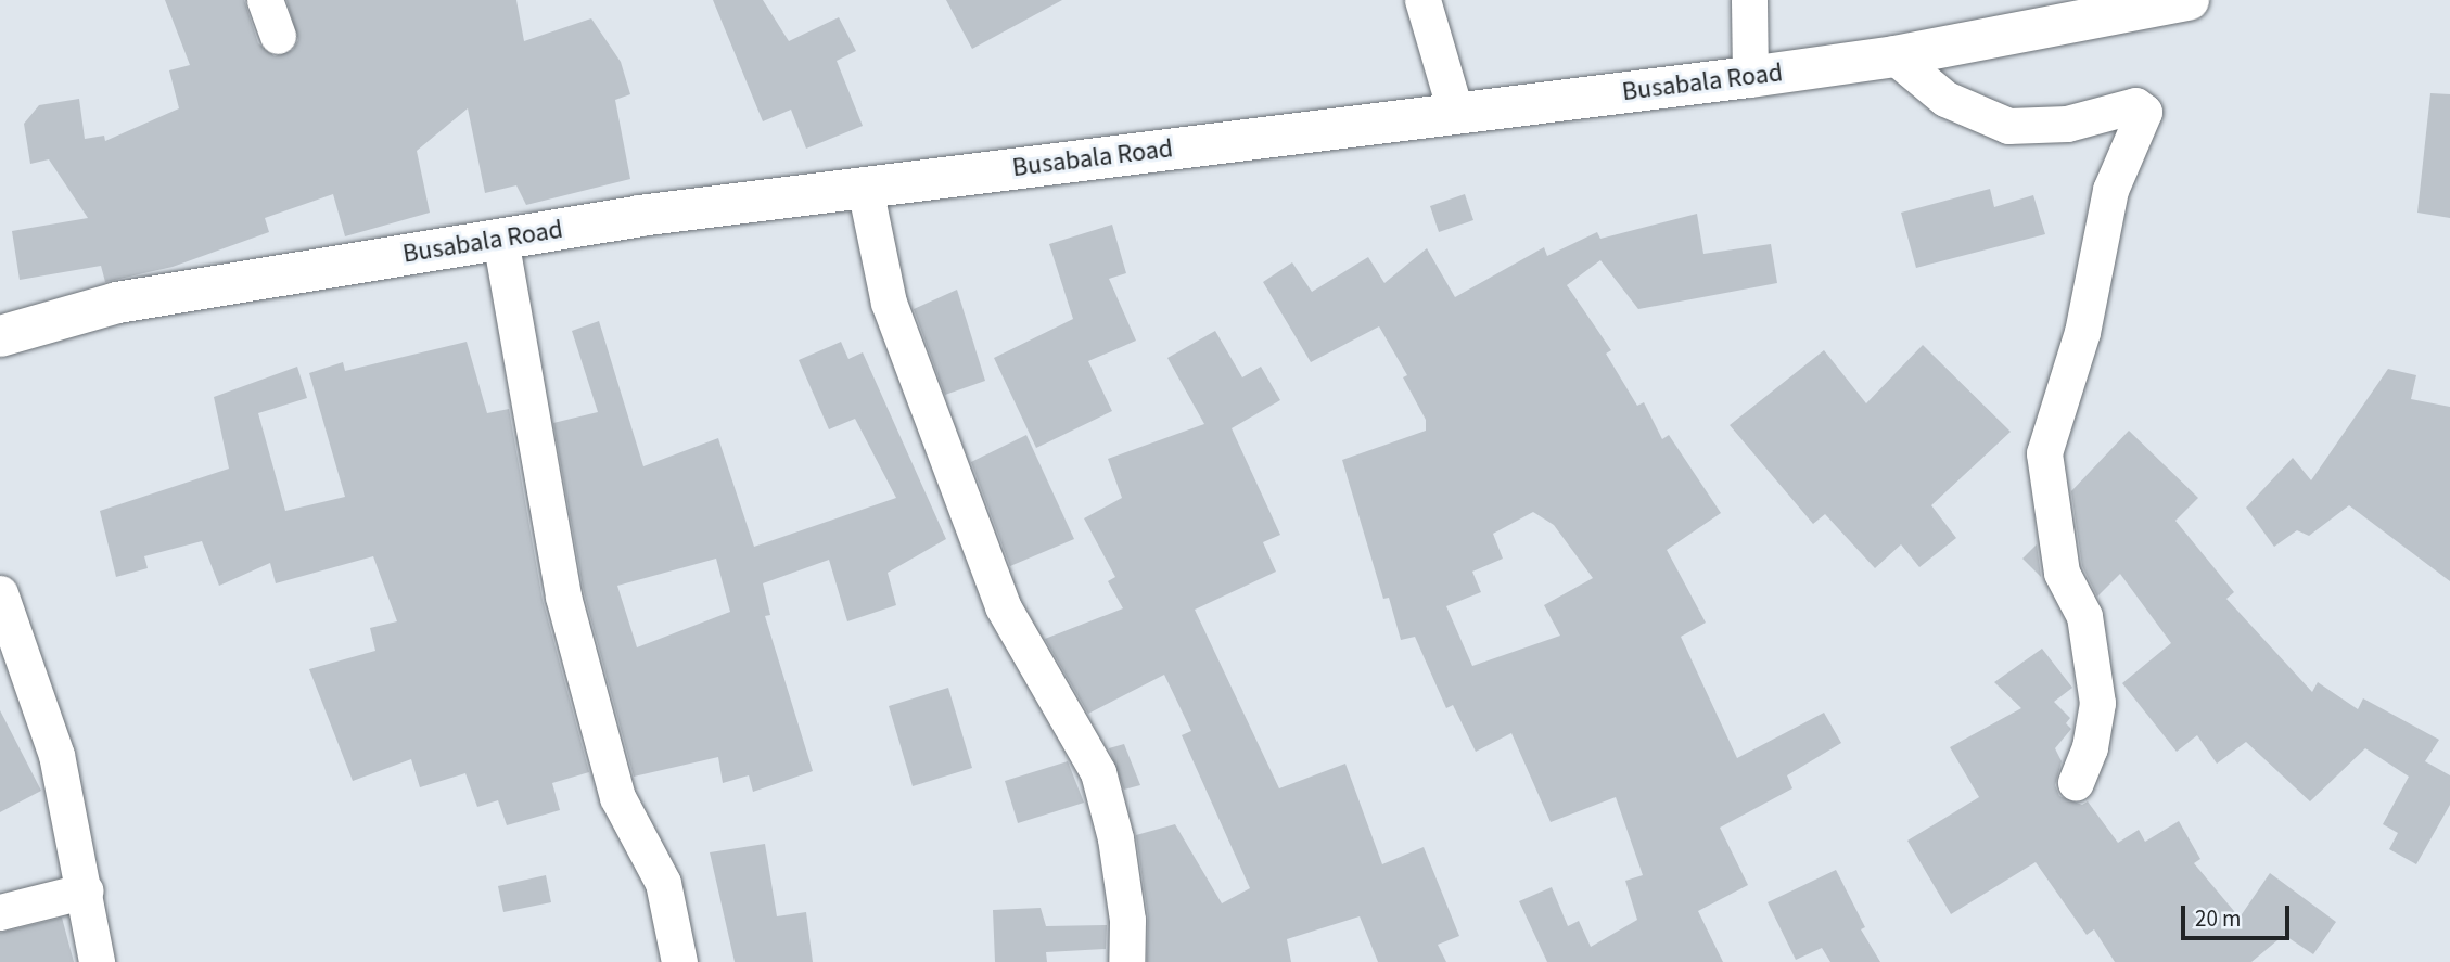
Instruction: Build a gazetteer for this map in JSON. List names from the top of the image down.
{
  "streets": {
    "street": ["Busabala Road"]
  },
  "scale_bar": "20 m"
}
